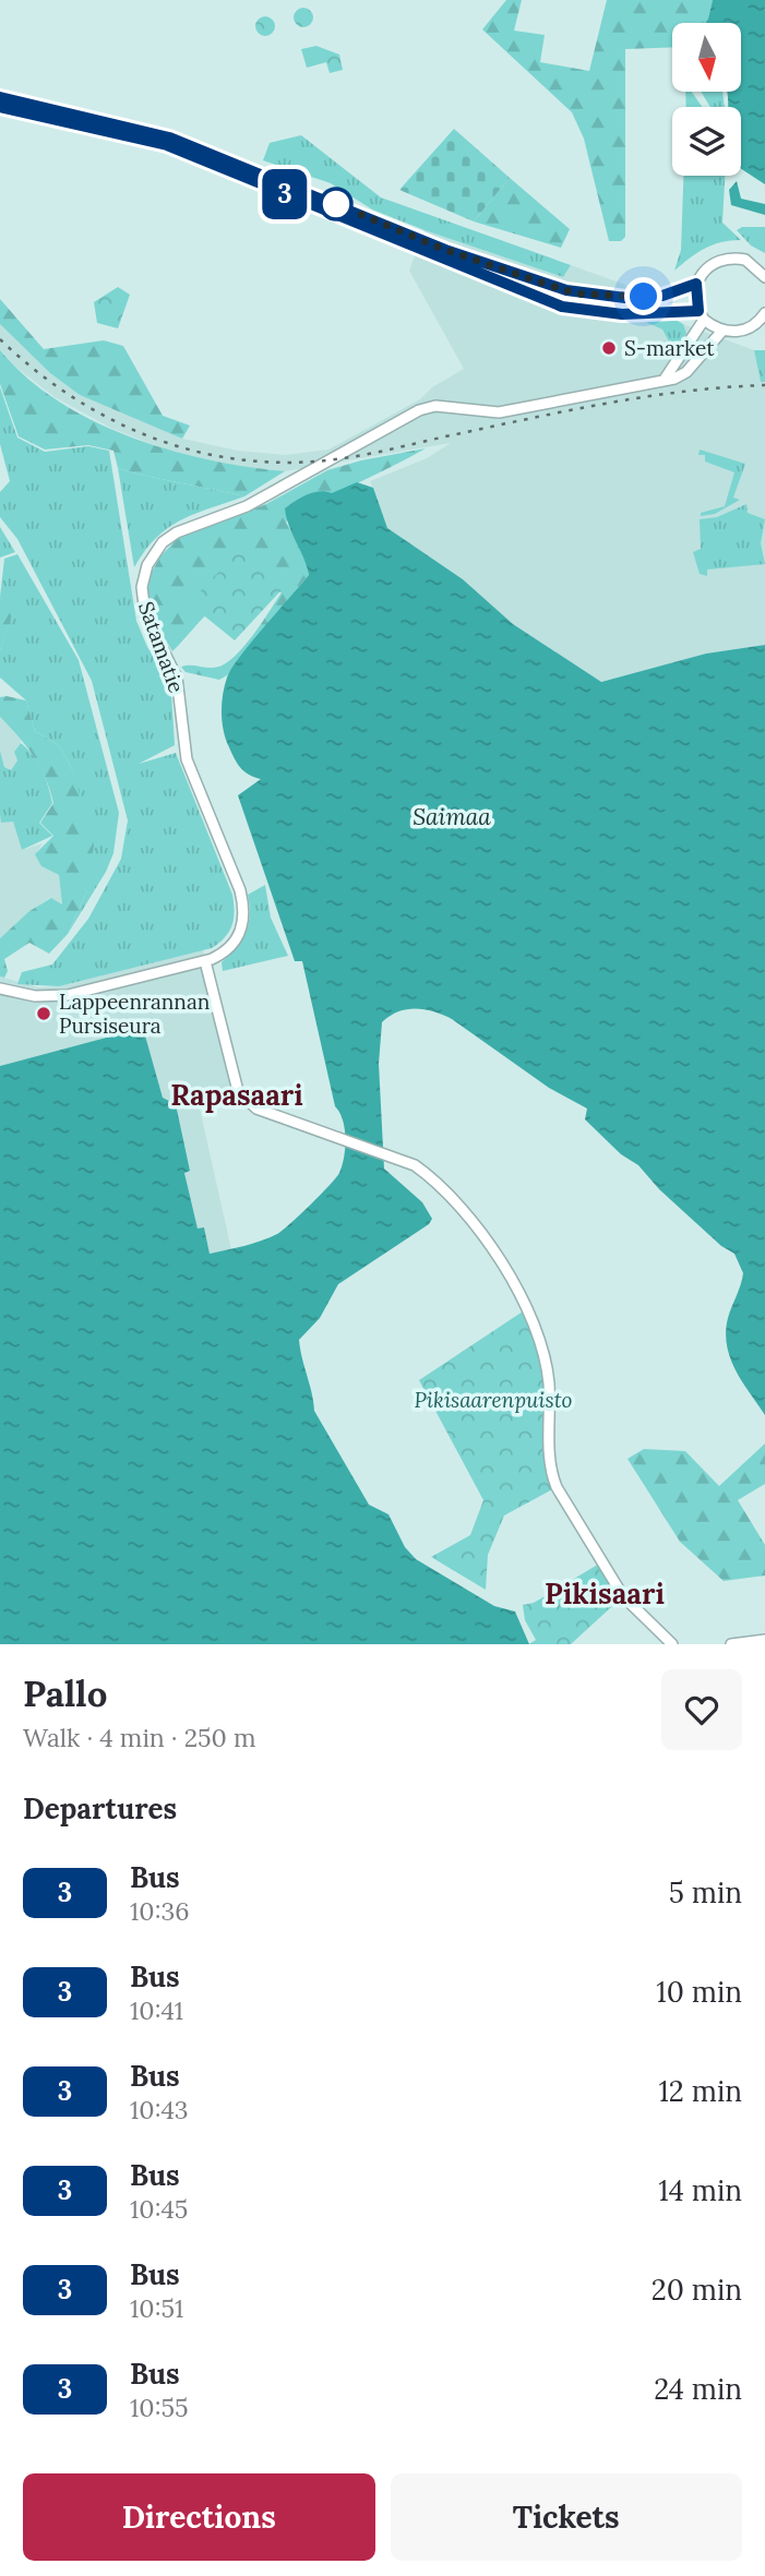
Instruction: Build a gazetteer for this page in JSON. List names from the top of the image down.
{
  "streets": {
    "street": ["Satamatie"]
  },
  "districts": ["Rapasaari", "Pikisaari"],
  "water": ["Saimaa"],
  "parks": ["Pikisaarenpuisto"],
  "places": ["S-market", "Lappeenrannan Pursiseura"],
  "lines": ["bus line 3"],
  "north": "bottom",
  "page": {
    "on_map": "3",
    "heading": [
      ["Pallo", "Walk · 4 min · 250 m"],
      "Departures"
    ],
    "list": [
      {
        "mark": "3",
        "name": "Bus",
        "note": "10:36",
        "value": "5 min"
      },
      {
        "mark": "3",
        "name": "Bus",
        "note": "10:41",
        "value": "10 min"
      },
      {
        "mark": "3",
        "name": "Bus",
        "note": "10:43",
        "value": "12 min"
      },
      {
        "mark": "3",
        "name": "Bus",
        "note": "10:45",
        "value": "14 min"
      },
      {
        "mark": "3",
        "name": "Bus",
        "note": "10:51",
        "value": "20 min"
      },
      {
        "mark": "3",
        "name": "Bus",
        "note": "10:55",
        "value": "24 min"
      }
    ],
    "buttons": ["Directions", "Tickets"]
  }
}
